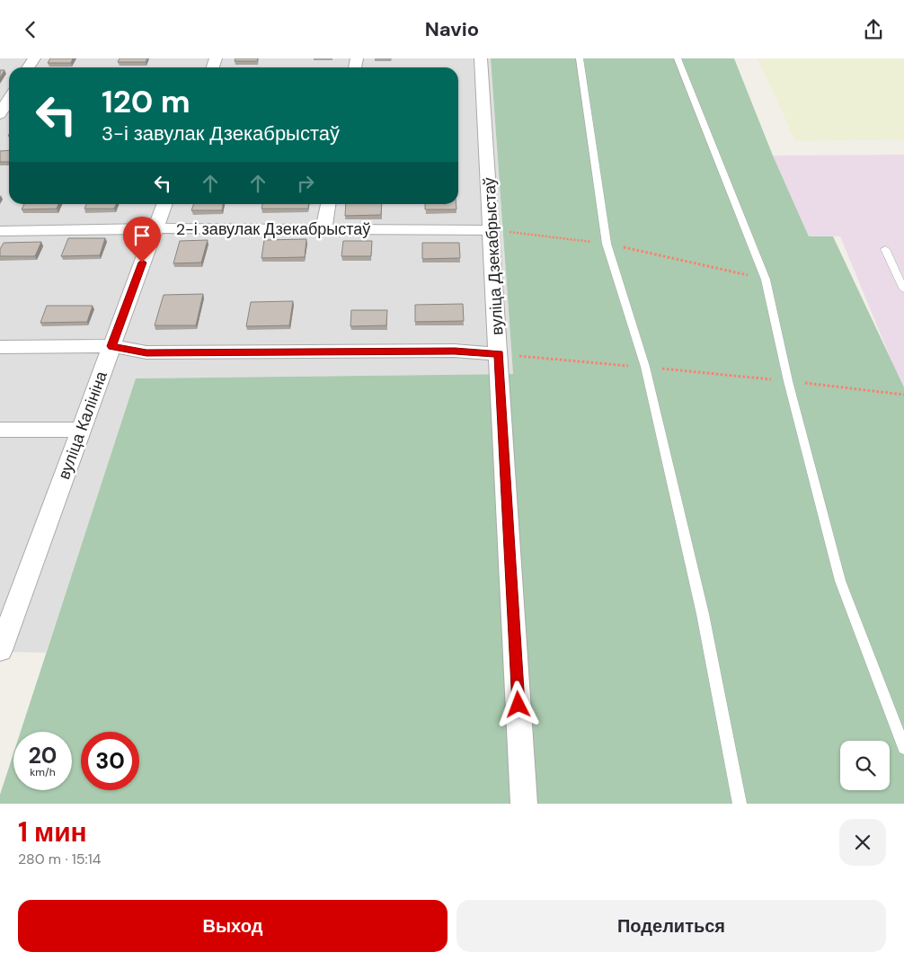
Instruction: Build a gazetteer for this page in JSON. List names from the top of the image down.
{
  "streets": {
    "street": ["2-і завулак Дзекабрыстаў", "вуліца Дзекабрыстаў", "вуліца Калініна"]
  },
  "crossings": [
    ["2-і завулак Дзекабрыстаў", "вуліца Дзекабрыстаў"],
    ["2-і завулак Дзекабрыстаў", "вуліца Калініна"]
  ],
  "page": {
    "header": "Navio",
    "turn": ["120 m", "3-і завулак Дзекабрыстаў"],
    "speed": "20 km/h",
    "limit": "30",
    "heading": ["1 мин", "280 m · 15:14"],
    "buttons": ["Выход", "Поделиться"]
  }
}
